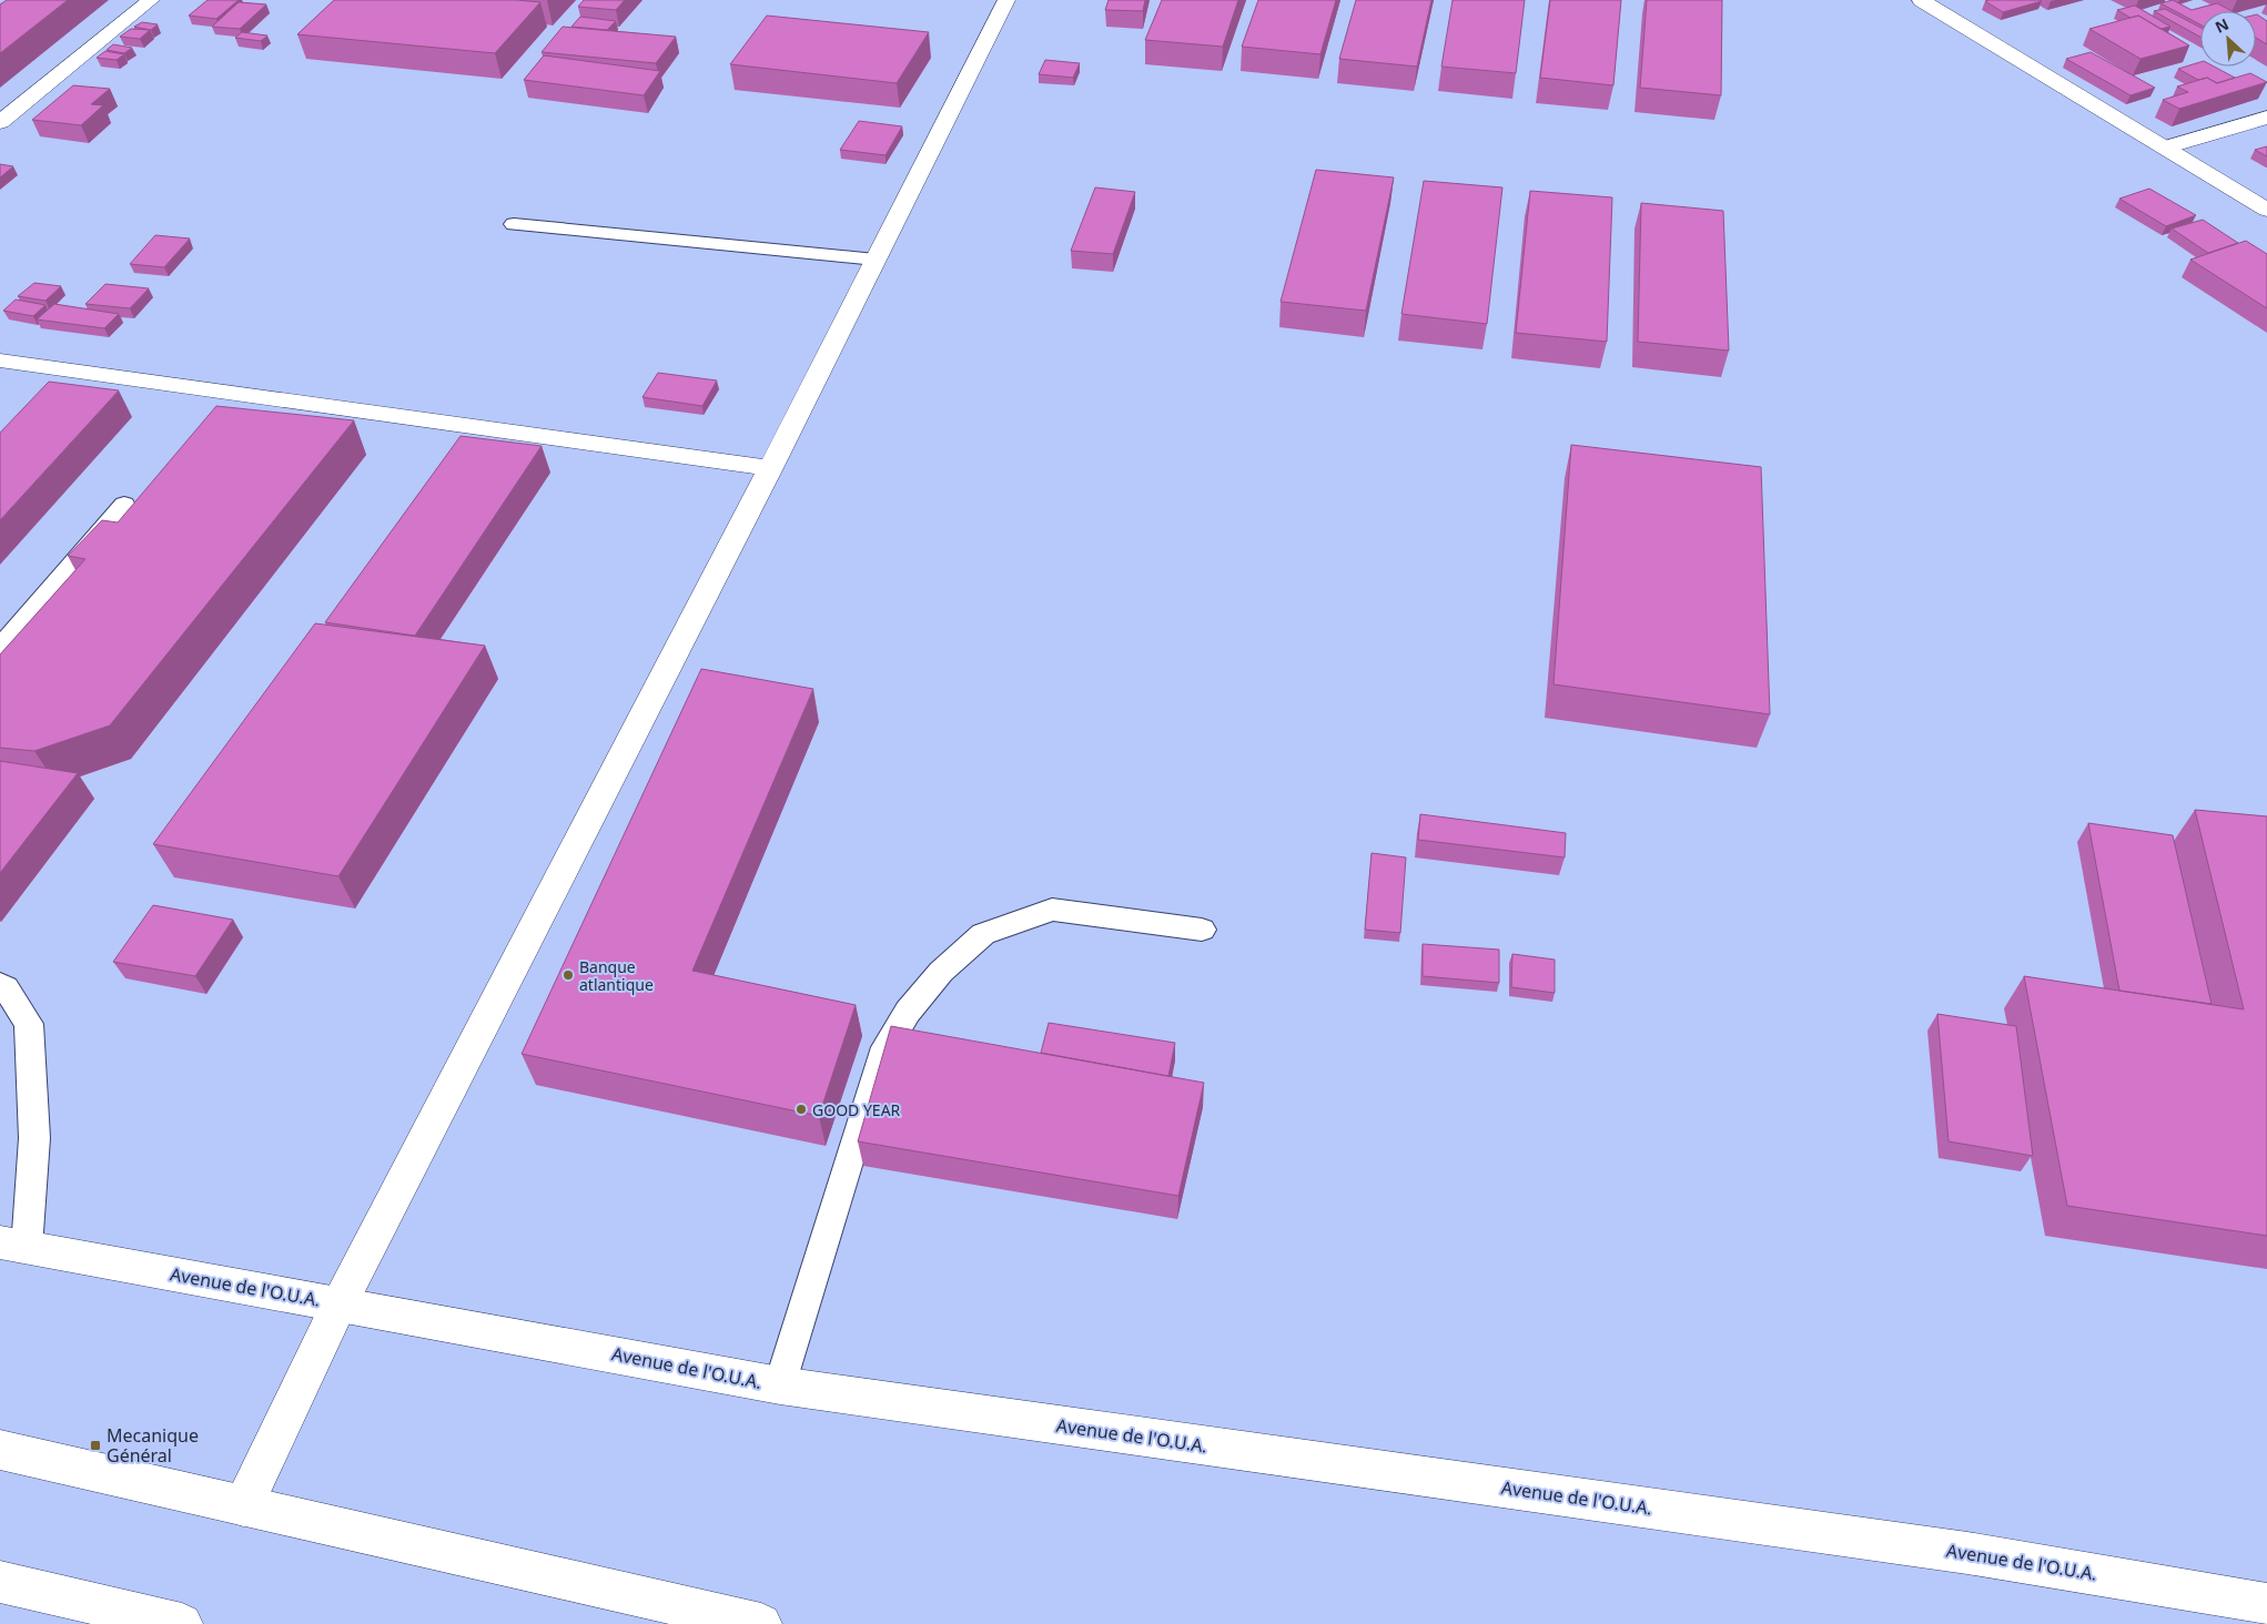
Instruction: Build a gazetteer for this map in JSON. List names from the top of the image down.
{
  "streets": {
    "main road": ["Avenue de l'O.U.A."]
  },
  "places": {
    "other": ["Banque atlantique", "GOOD YEAR"],
    "transit": ["Mecanique Général"]
  },
  "north": "top left"
}
